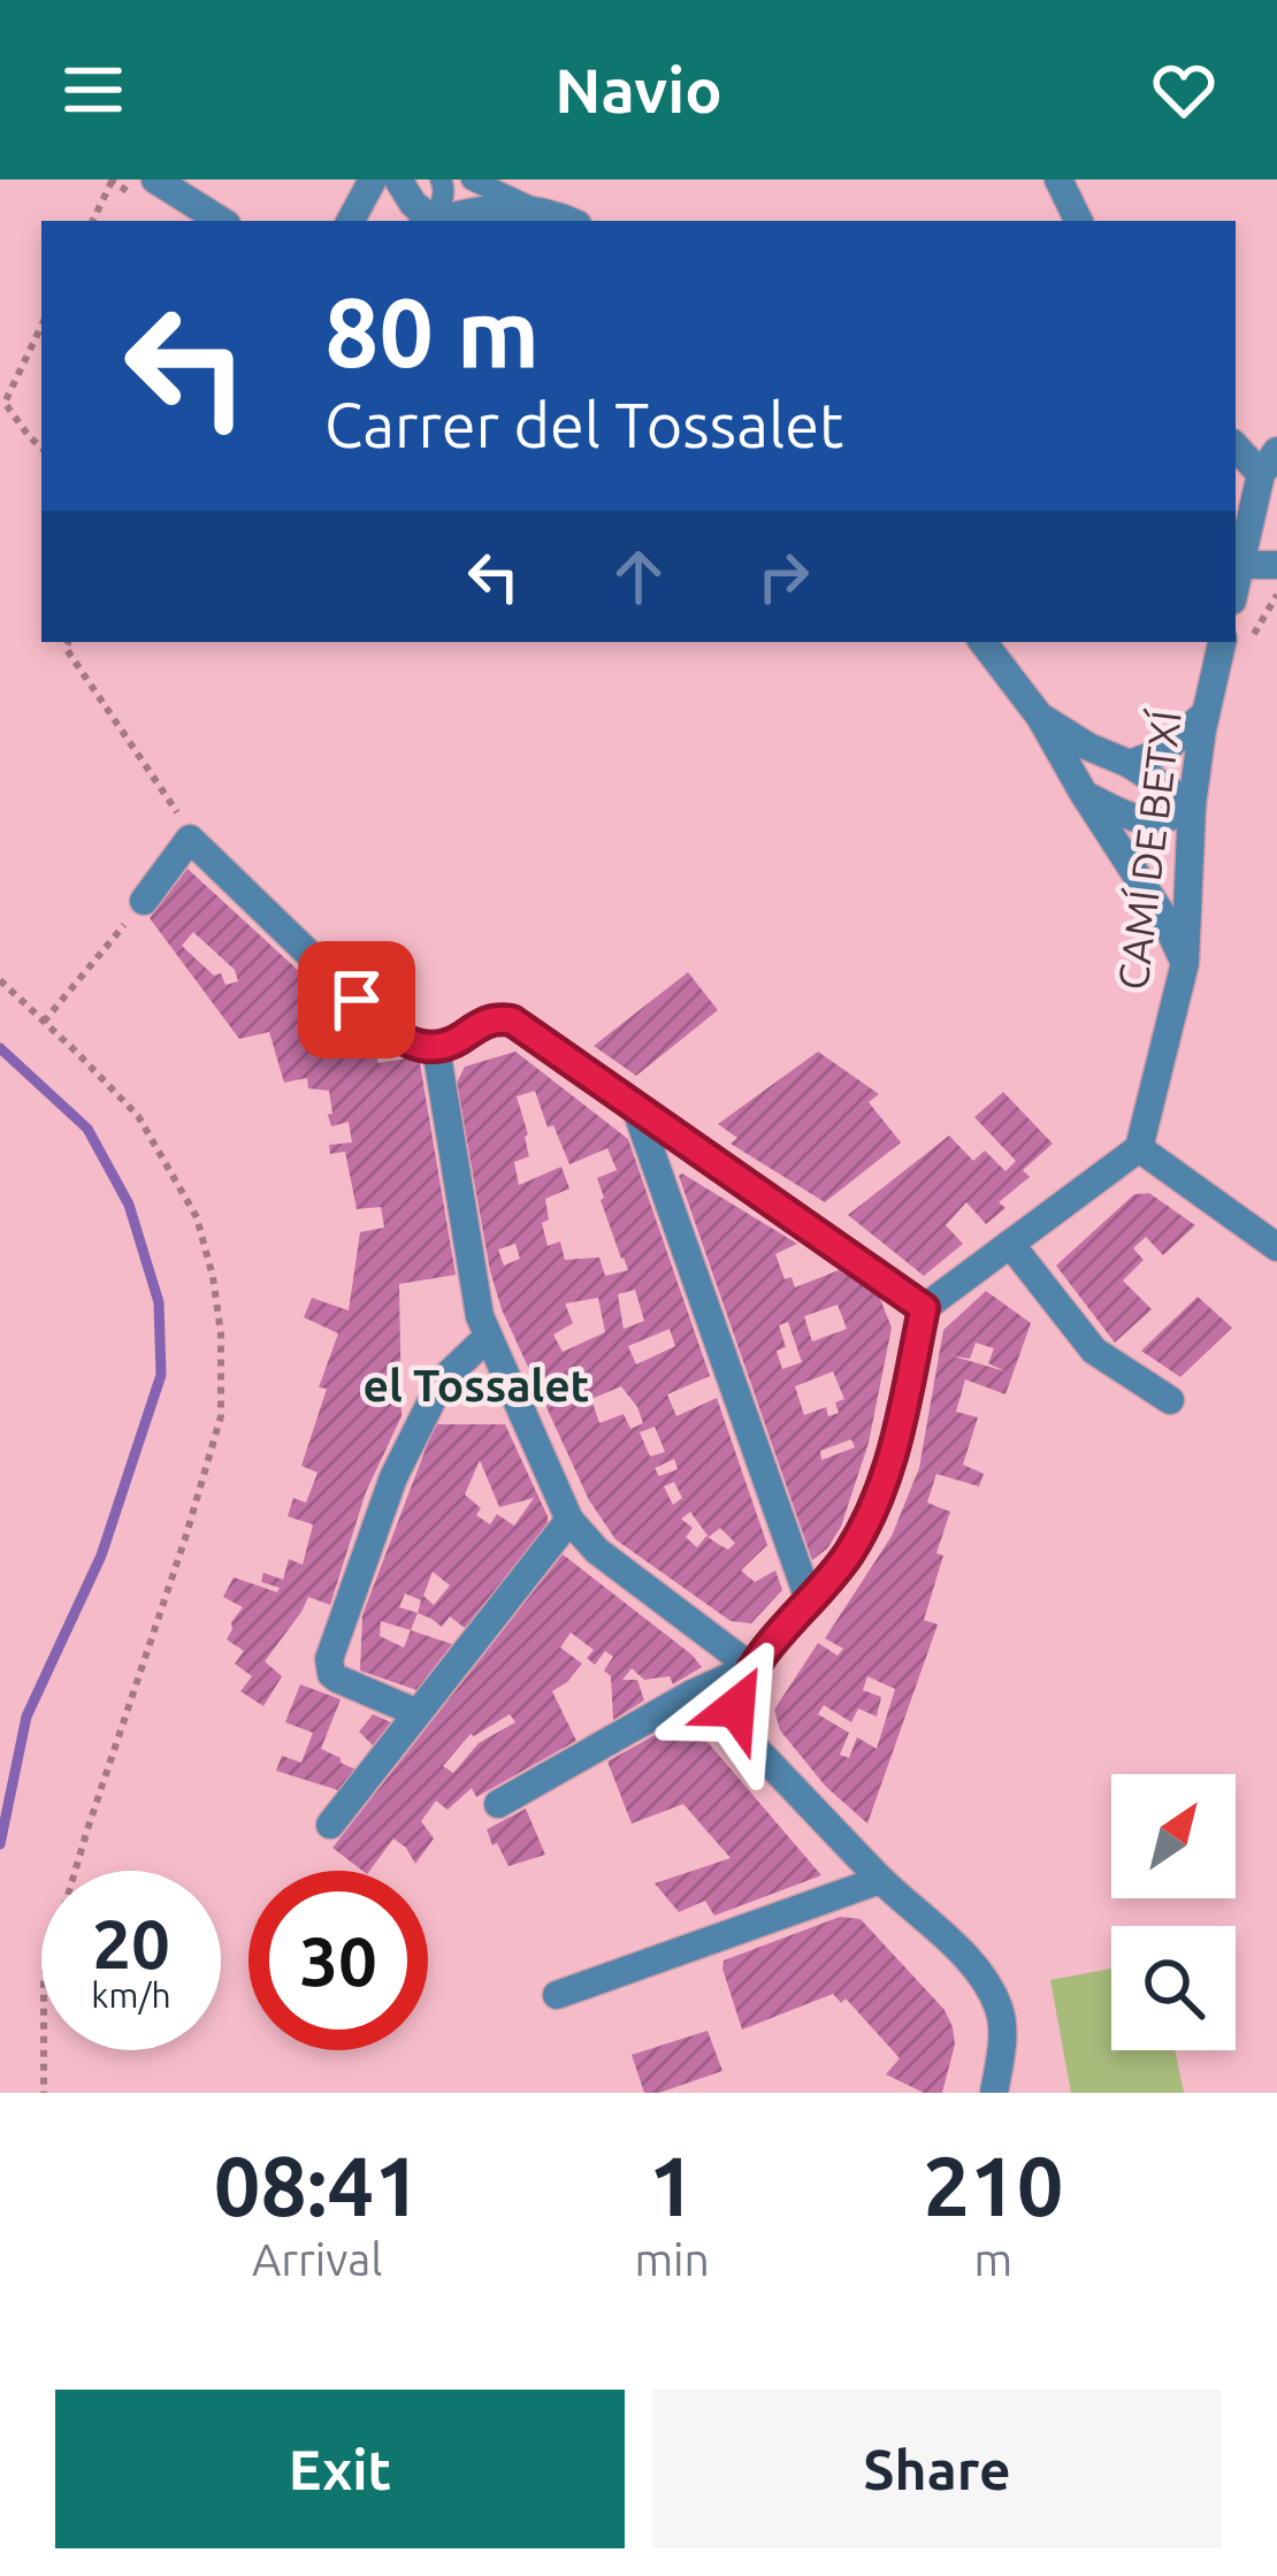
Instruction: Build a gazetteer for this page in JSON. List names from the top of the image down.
{
  "streets": {
    "street": ["CAMÍ DE BETXÍ"]
  },
  "districts": ["el Tossalet"],
  "north": "top right",
  "page": {
    "header": "Navio",
    "turn": ["80 m", "Carrer del Tossalet"],
    "speed": "20 km/h",
    "limit": "30",
    "eta": [
      "08:41",
      "Arrival",
      "1",
      "min",
      "210",
      "m"
    ],
    "buttons": ["Exit", "Share"]
  }
}
